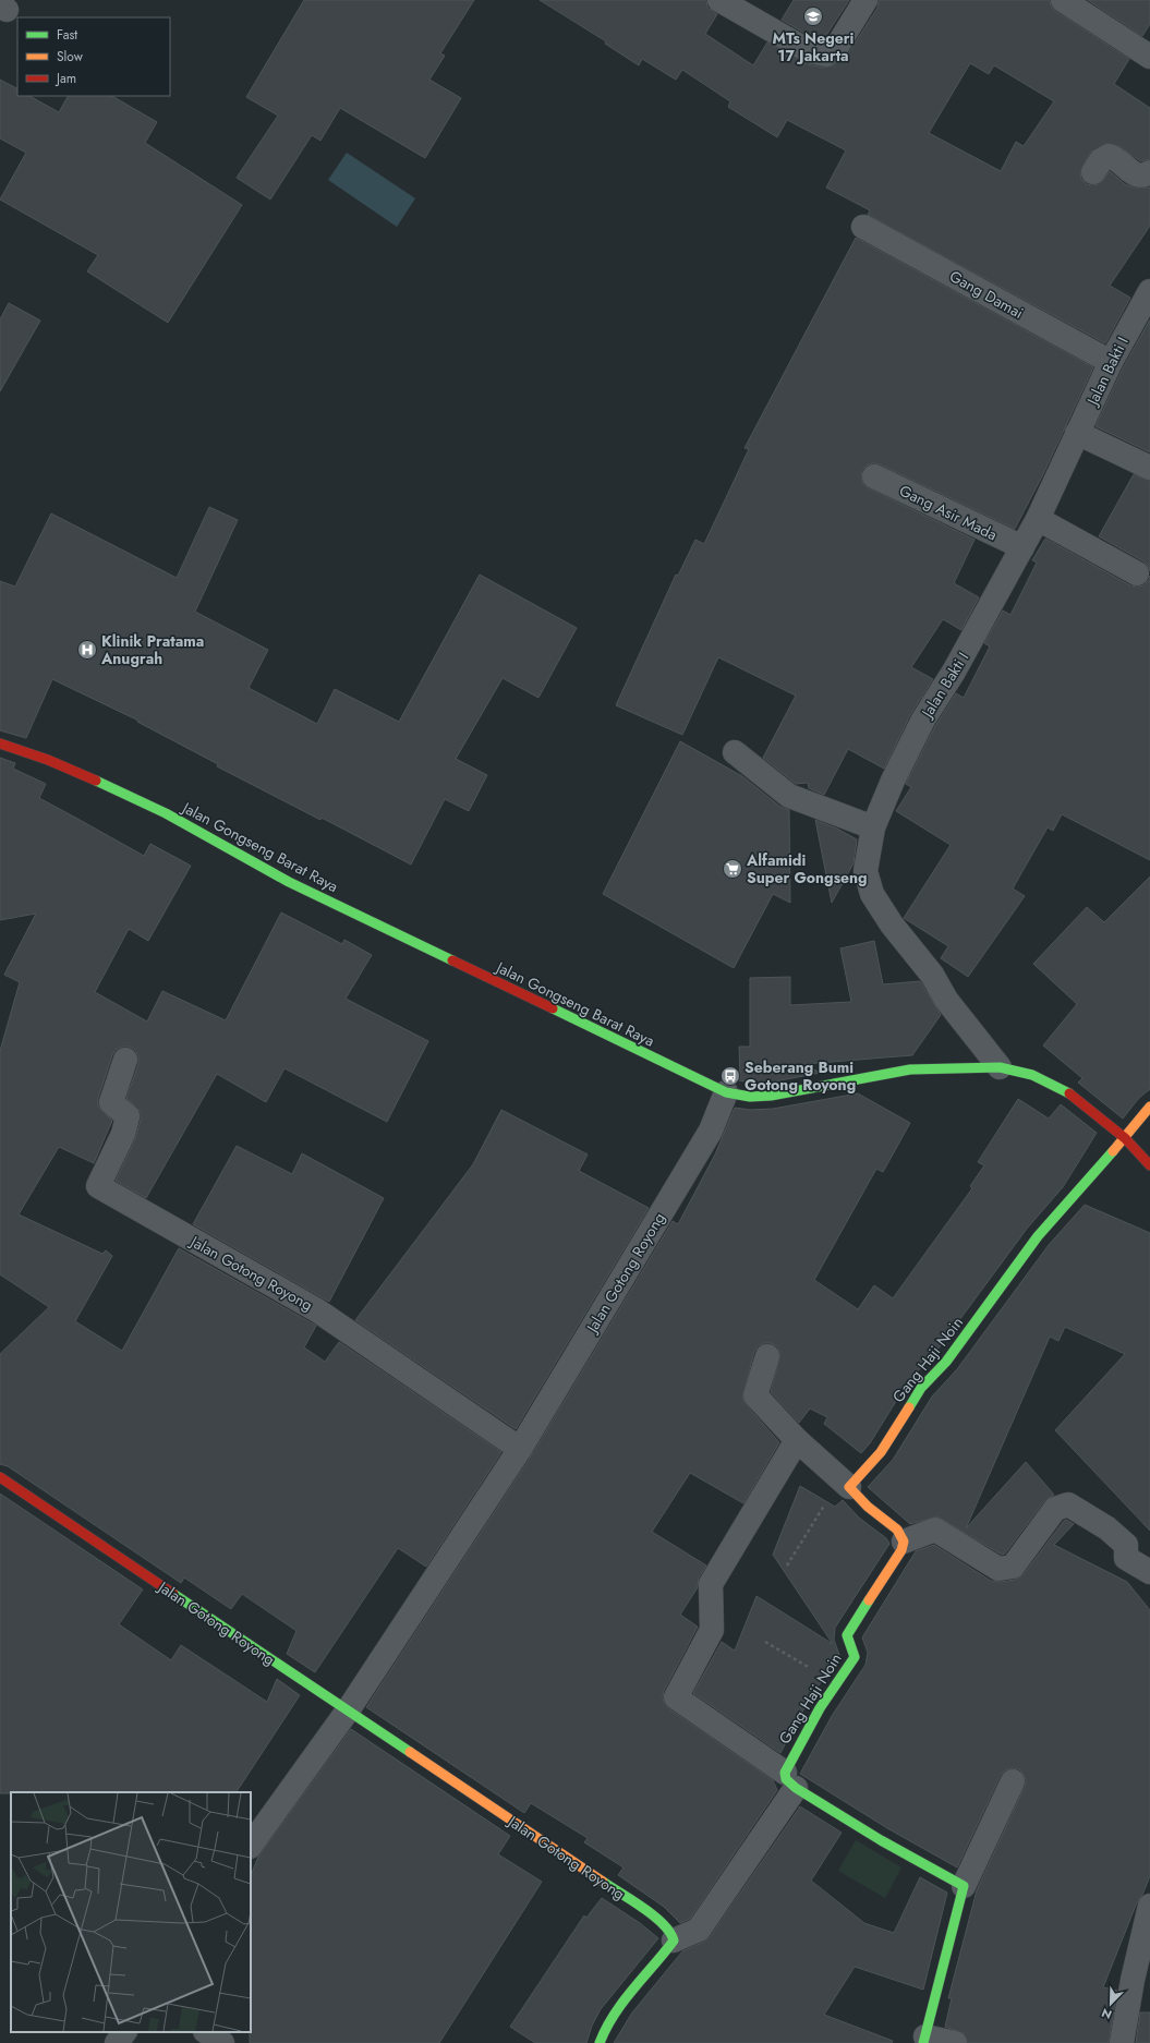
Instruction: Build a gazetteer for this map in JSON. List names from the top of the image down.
{
  "streets": {
    "street": [
      "Gang Damai",
      "Jalan Bakti I",
      "Gang Asir Mada",
      "Jalan Gongseng Barat Raya",
      "Jalan Gotong Royong",
      "Gang Haji Noin"
    ]
  },
  "crossings": [
    ["Gang Damai", "Jalan Bakti I"],
    ["Jalan Bakti I", "Gang Asir Mada"],
    ["Jalan Bakti I", "Jalan Gongseng Barat Raya"],
    ["Jalan Gongseng Barat Raya", "Jalan Gotong Royong"],
    ["Jalan Gongseng Barat Raya", "Gang Haji Noin"]
  ],
  "places": {
    "school or university": ["MTs Negeri 17 Jakarta"],
    "hospital": ["Klinik Pratama Anugrah"],
    "supermarket": ["Alfamidi Super Gongseng"],
    "bus stop": ["Seberang Bumi Gotong Royong"]
  },
  "legend": ["Fast", "Slow", "Jam"],
  "north": "bottom left"
}
